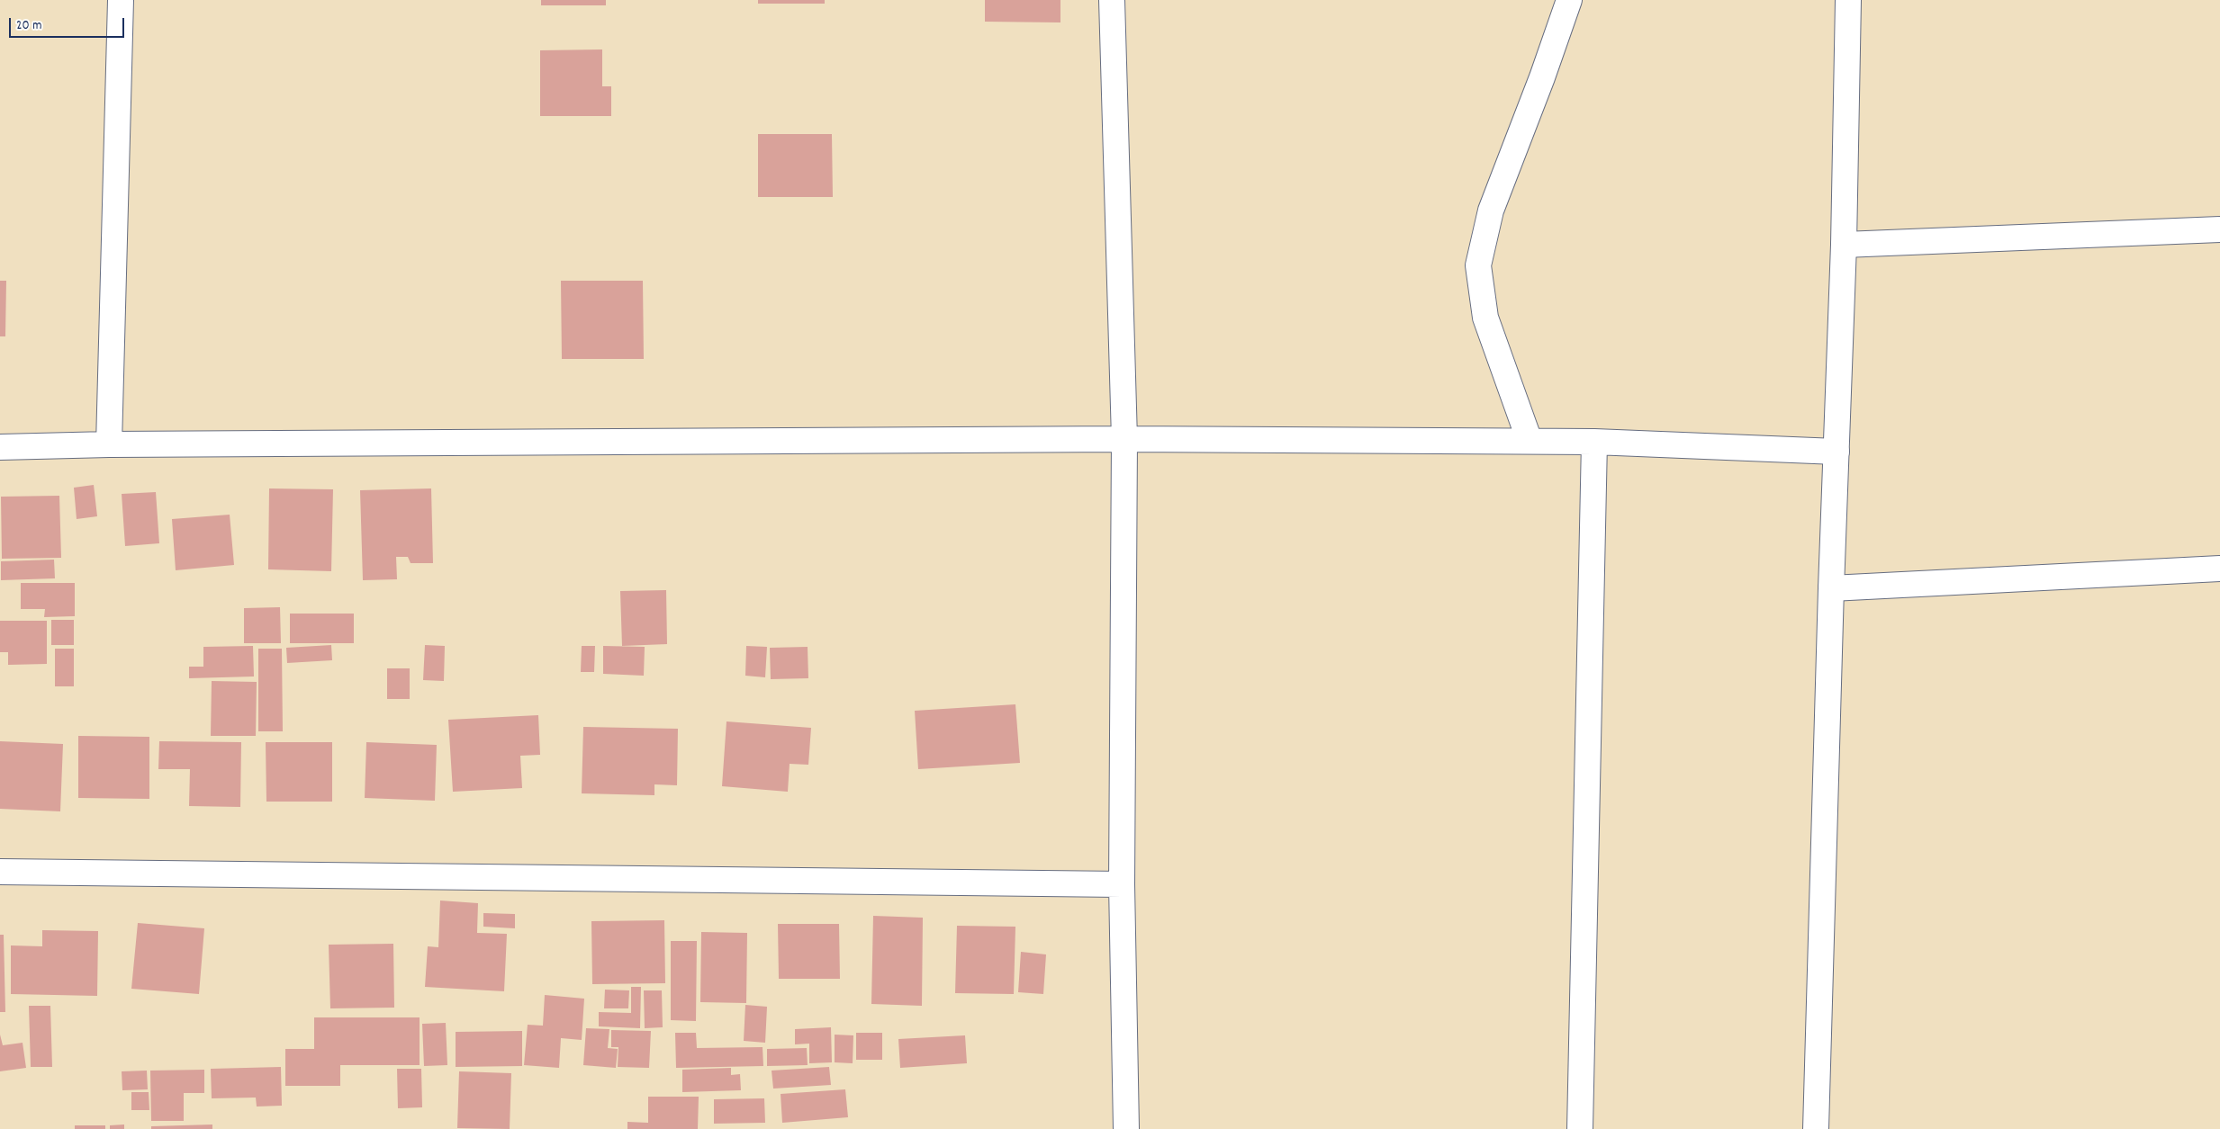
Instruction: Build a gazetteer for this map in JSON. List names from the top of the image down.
{
  "scale_bar": "20 m"
}
